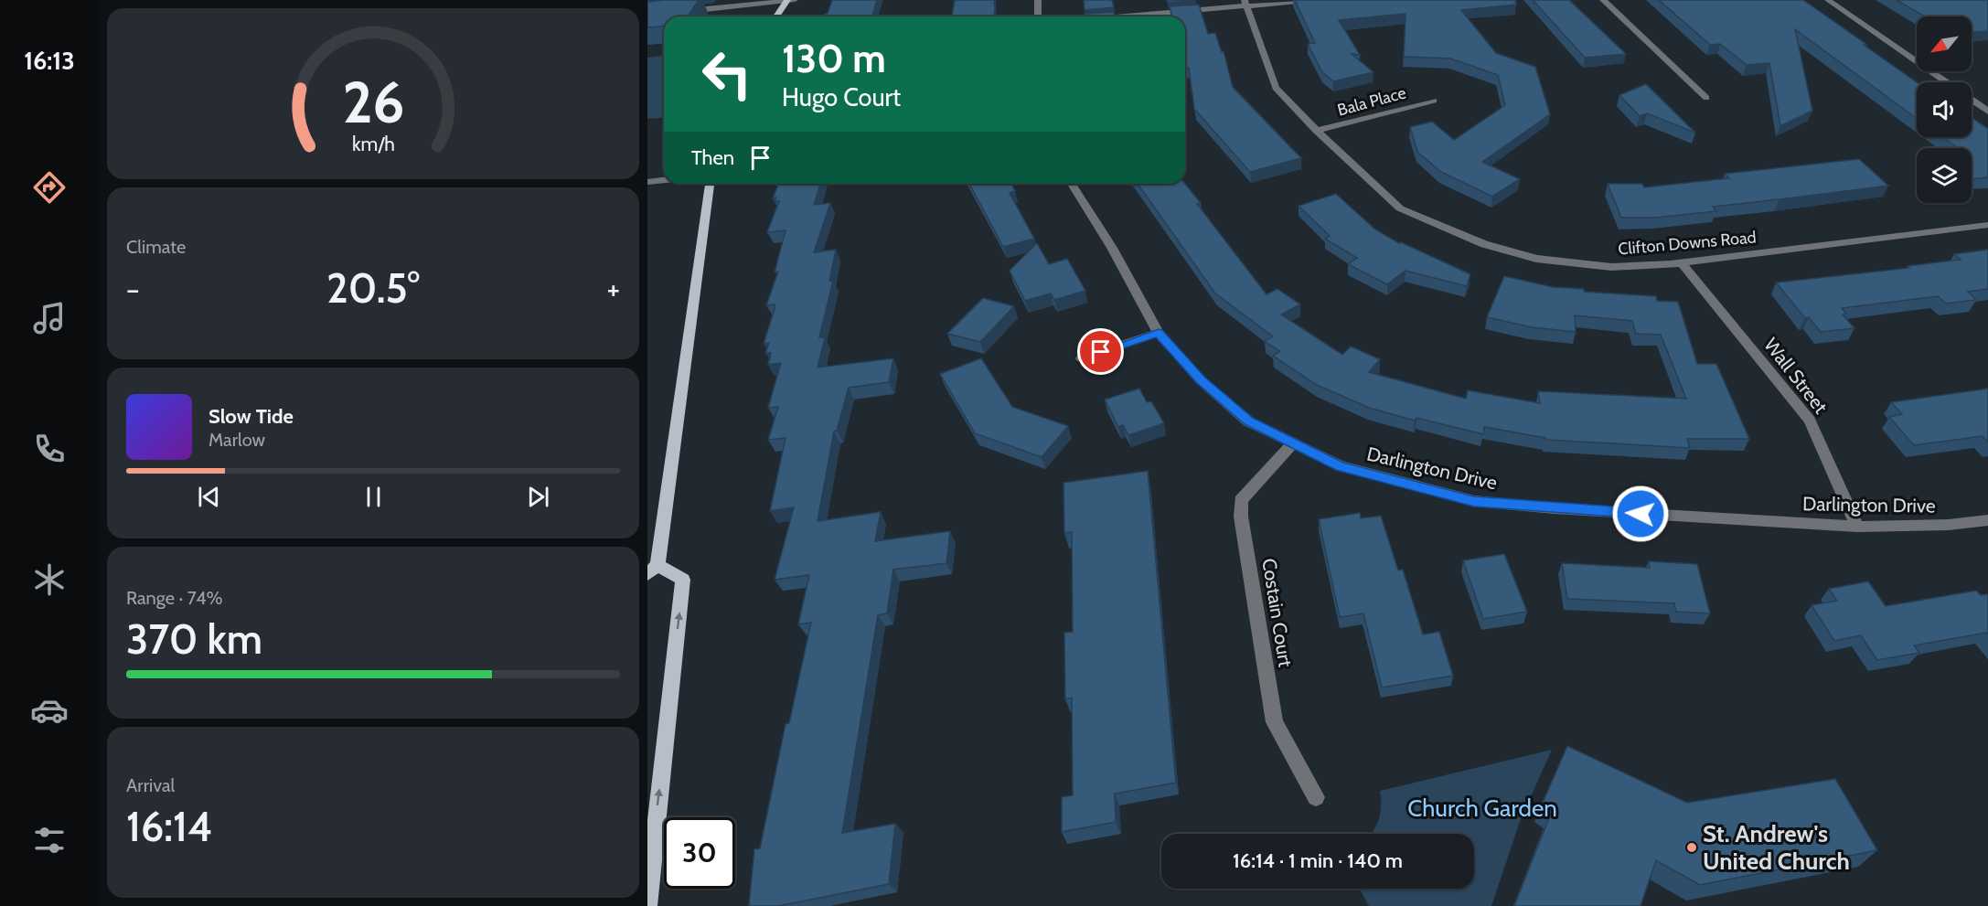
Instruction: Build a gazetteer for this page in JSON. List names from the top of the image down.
{
  "streets": {
    "street": [
      "Bala Place",
      "Clifton Downs Road",
      "Wall Street",
      "Darlington Drive",
      "Costain Court"
    ]
  },
  "crossings": [
    ["Bala Place", "Clifton Downs Road"],
    ["Clifton Downs Road", "Wall Street"],
    ["Wall Street", "Darlington Drive"],
    ["Darlington Drive", "Costain Court"]
  ],
  "parks": ["Church Garden"],
  "places": ["St. Andrew's United Church"],
  "north": "bottom left",
  "page": {
    "tabs": "16:13",
    "turn": ["130 m", "Hugo Court"],
    "then": "Then",
    "tile": [
      "Climate",
      ["Range · 74%", "370 km"],
      ["Arrival", "16:14"]
    ],
    "heat": ["−", "20.5°", "+"],
    "song": ["Slow Tide", "Marlow"],
    "limit": "30",
    "trip": "16:14 · 1 min · 140 m",
    "gauge": ["26", "km/h"]
  }
}
